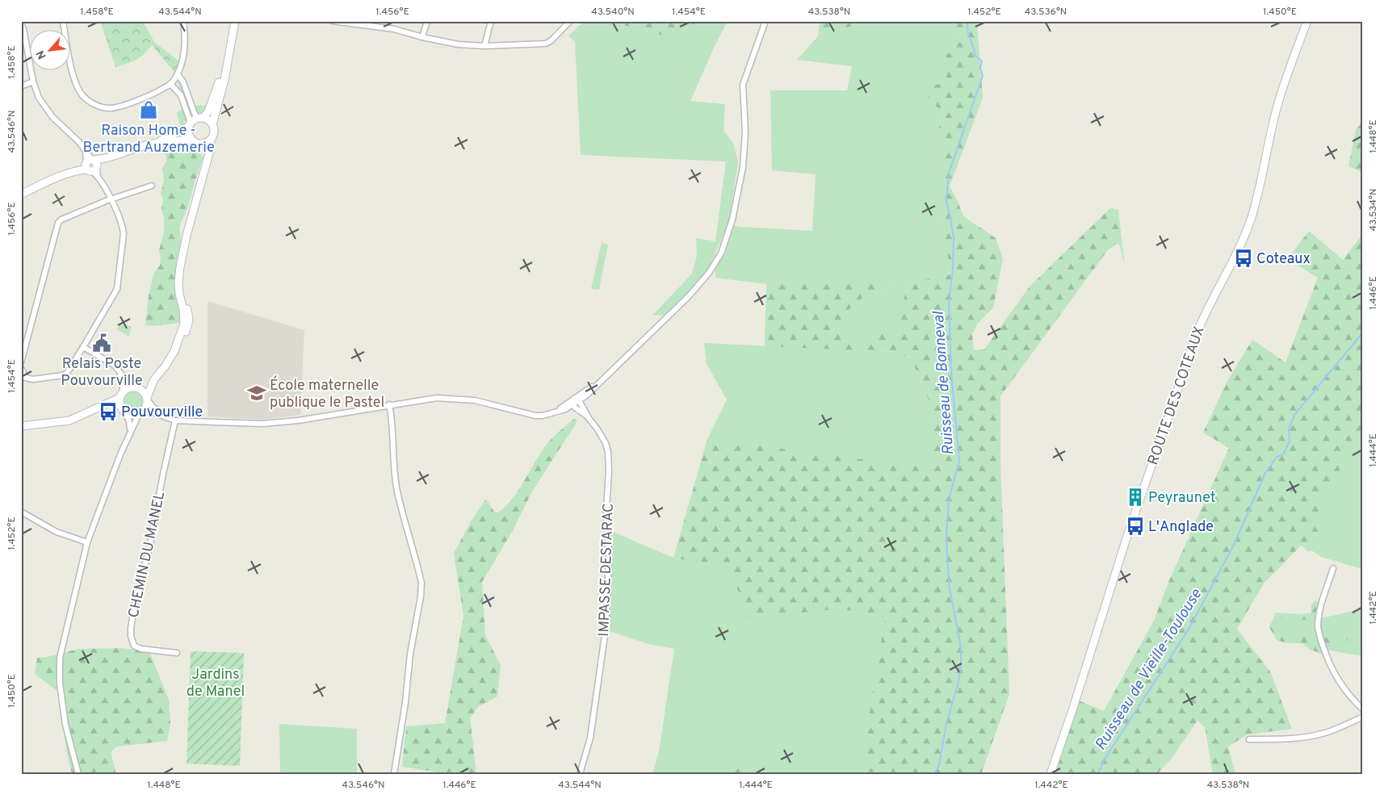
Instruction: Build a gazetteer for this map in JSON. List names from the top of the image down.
{
  "streets": {
    "street": ["ROUTE DES COTEAUX", "CHEMIN DU MANEL", "IMPASSE DESTARAC"]
  },
  "water": ["Ruisseau de Bonneval", "Ruisseau de Vieille-Toulouse"],
  "parks": ["Jardins de Manel"],
  "places": {
    "shop": ["Raison Home - Bertrand Auzemerie"],
    "bus stop": ["Coteaux", "Pouvourville", "L'Anglade"],
    "public building": ["Relais Poste Pouvourville"],
    "school or university": ["École maternelle publique le Pastel"],
    "building": ["Peyraunet"]
  },
  "north": "bottom left",
  "coordinates": [
    "1.458°E",
    "43.544°N",
    "1.456°E",
    "43.540°N",
    "1.454°E",
    "43.538°N",
    "1.452°E",
    "43.536°N",
    "1.450°E",
    "43.546°N",
    "1.448°E",
    "43.534°N",
    "1.446°E",
    "1.444°E",
    "1.442°E"
  ]
}
